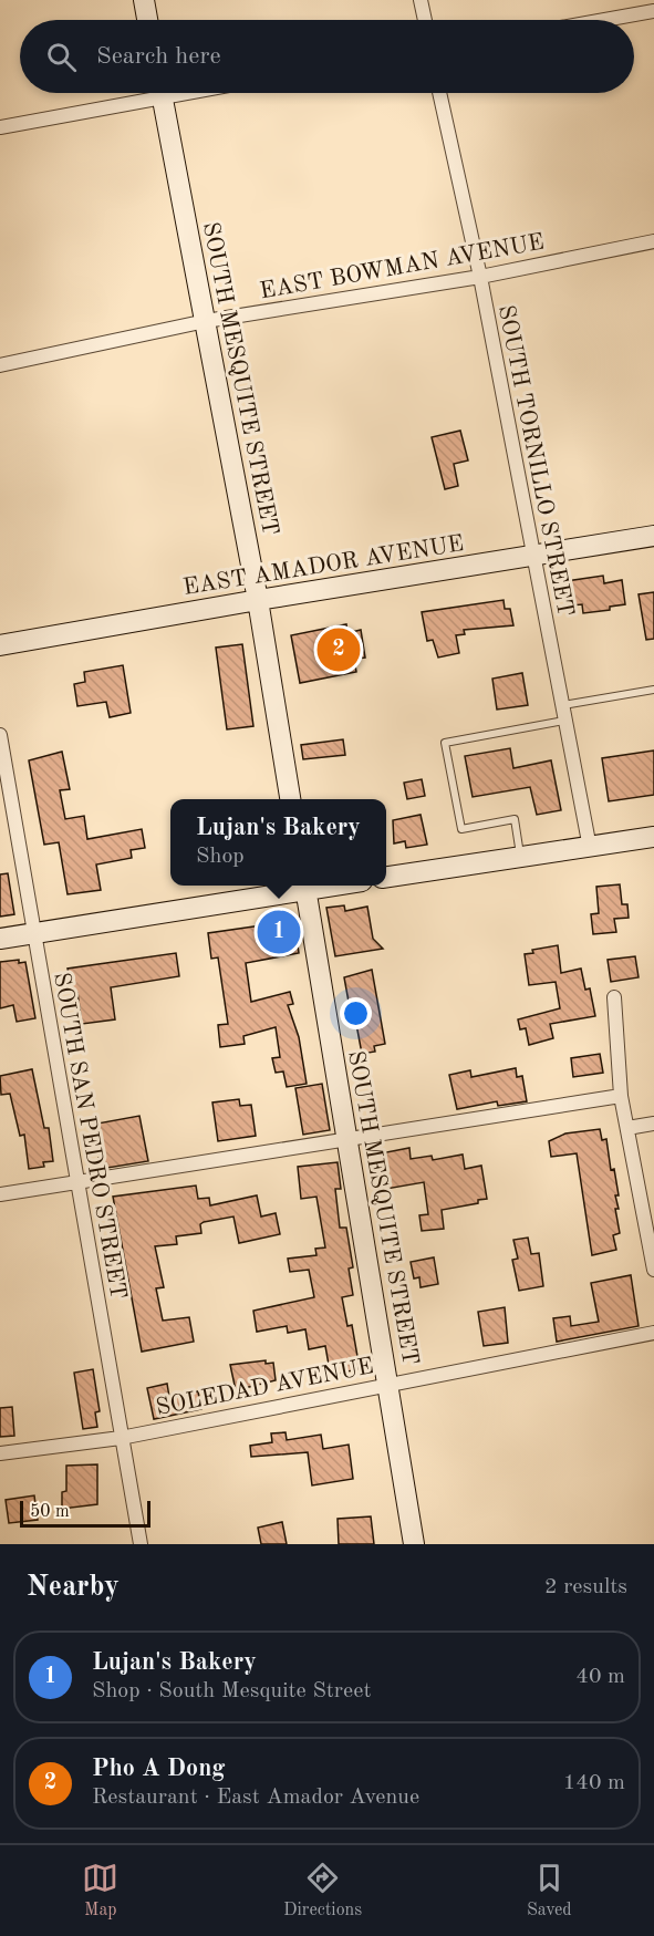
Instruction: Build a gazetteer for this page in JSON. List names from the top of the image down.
{
  "streets": {
    "street": [
      "EAST BOWMAN AVENUE",
      "SOUTH MESQUITE STREET",
      "SOUTH TORNILLO STREET",
      "EAST AMADOR AVENUE",
      "SOUTH SAN PEDRO STREET",
      "SOLEDAD AVENUE"
    ]
  },
  "crossings": [
    ["EAST BOWMAN AVENUE", "SOUTH MESQUITE STREET"],
    ["EAST BOWMAN AVENUE", "SOUTH TORNILLO STREET"],
    ["SOUTH MESQUITE STREET", "EAST AMADOR AVENUE"],
    ["SOUTH MESQUITE STREET", "SOLEDAD AVENUE"],
    ["SOUTH TORNILLO STREET", "EAST AMADOR AVENUE"],
    ["SOUTH SAN PEDRO STREET", "SOLEDAD AVENUE"]
  ],
  "scale_bar": "50 m",
  "page": {
    "search": "Search here",
    "pins": ["2", "1"],
    "popup": ["Lujan's Bakery", "Shop"],
    "scale": "50 m",
    "heading": ["Nearby", "2 results"],
    "list": [
      {
        "mark": "1",
        "name": "Lujan's Bakery",
        "note": "Shop · South Mesquite Street",
        "value": "40 m"
      },
      {
        "mark": "2",
        "name": "Pho A Dong",
        "note": "Restaurant · East Amador Avenue",
        "value": "140 m"
      }
    ],
    "nav": ["Map", "Directions", "Saved"]
  }
}
